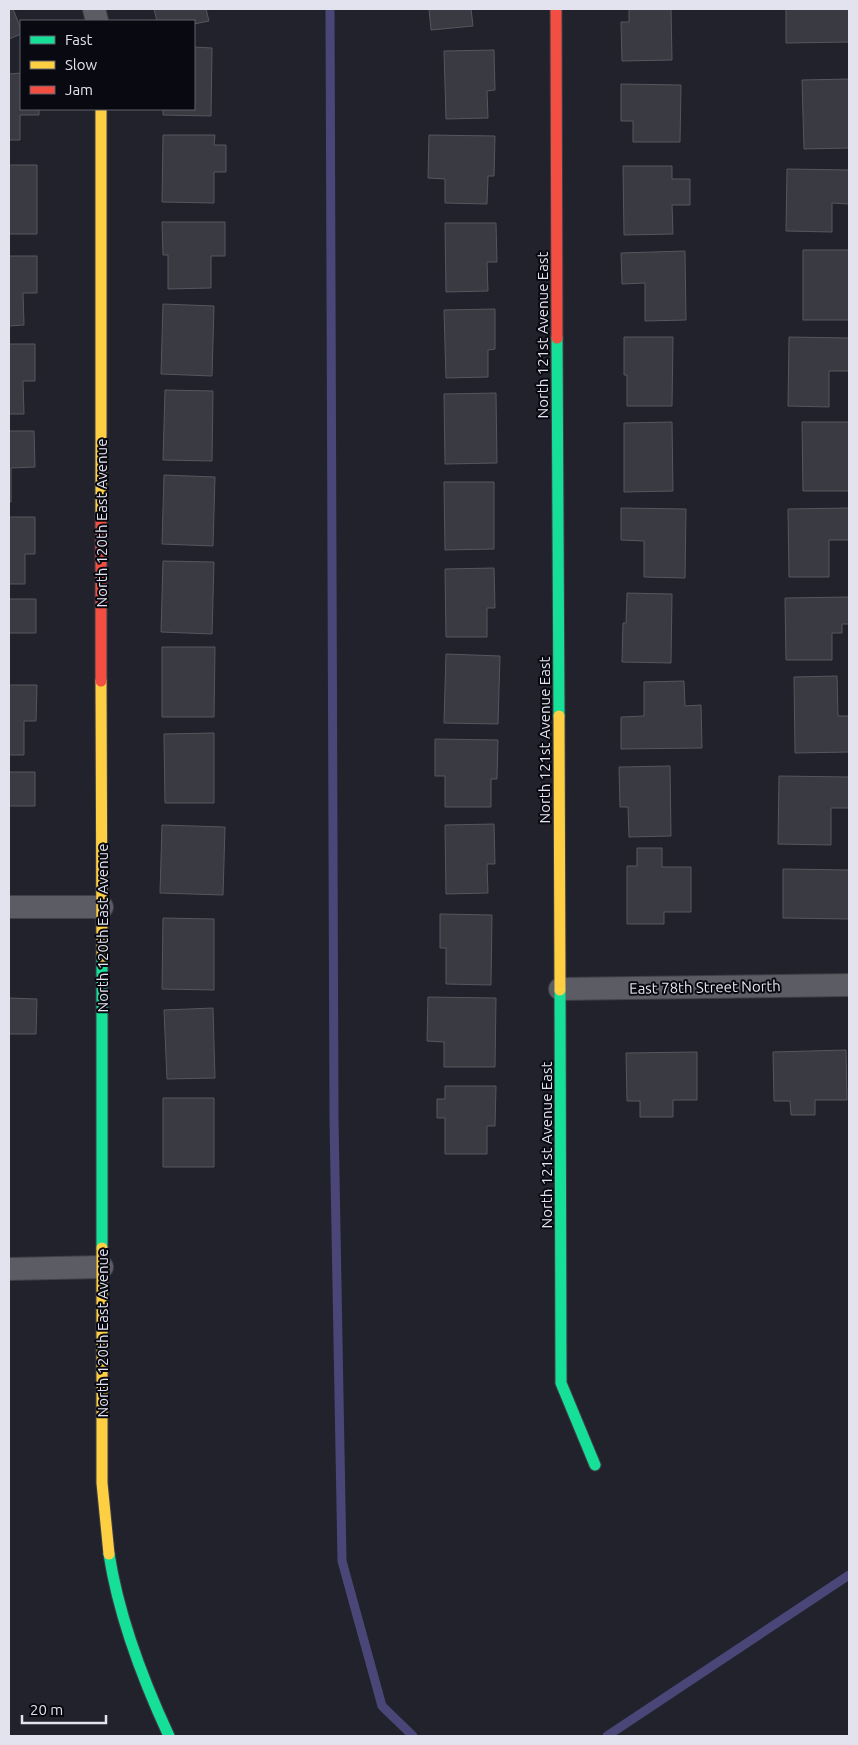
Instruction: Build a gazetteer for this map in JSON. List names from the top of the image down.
{
  "streets": {
    "street": ["North 121st Avenue East", "North 120th East Avenue", "East 78th Street North"]
  },
  "crossings": [
    ["North 121st Avenue East", "East 78th Street North"]
  ],
  "legend": ["Fast", "Slow", "Jam"],
  "scale_bar": "20 m"
}
